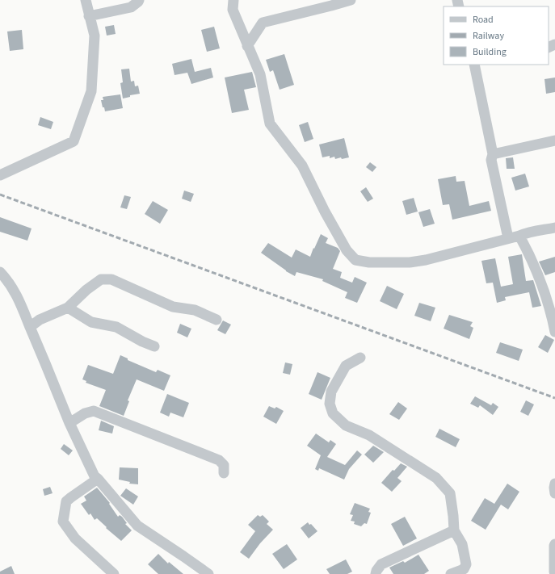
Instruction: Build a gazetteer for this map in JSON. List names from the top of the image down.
{
  "legend": ["Road", "Railway", "Building"]
}
